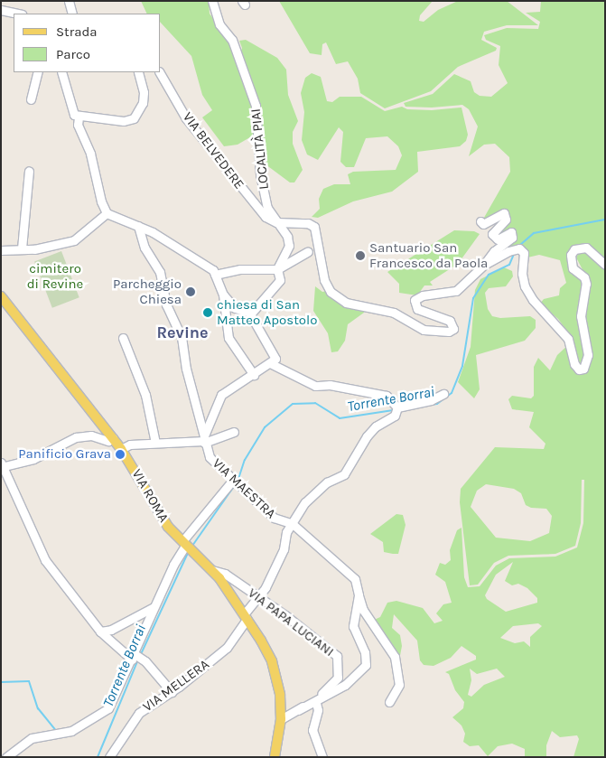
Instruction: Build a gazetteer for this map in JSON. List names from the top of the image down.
{
  "streets": {
    "main road": ["VIA ROMA"],
    "street": [
      "LOCALITÀ PIAI",
      "VIA BELVEDERE",
      "VIA MAESTRA",
      "VIA PAPA LUCIANI",
      "VIA MELLERA"
    ]
  },
  "crossings": [
    ["LOCALITÀ PIAI", "VIA BELVEDERE"],
    ["VIA MAESTRA", "VIA PAPA LUCIANI"],
    ["VIA MAESTRA", "VIA MELLERA"],
    ["VIA ROMA", "VIA PAPA LUCIANI"],
    ["VIA ROMA", "VIA MELLERA"],
    ["VIA PAPA LUCIANI", "VIA MELLERA"]
  ],
  "districts": ["Revine"],
  "water": ["Torrente Borrai"],
  "parks": ["cimitero di Revine"],
  "places": [
    "Santuario San Francesco da Paola",
    "Parcheggio Chiesa",
    "chiesa di San Matteo Apostolo",
    "Panificio Grava"
  ],
  "legend": ["Strada", "Parco"]
}
